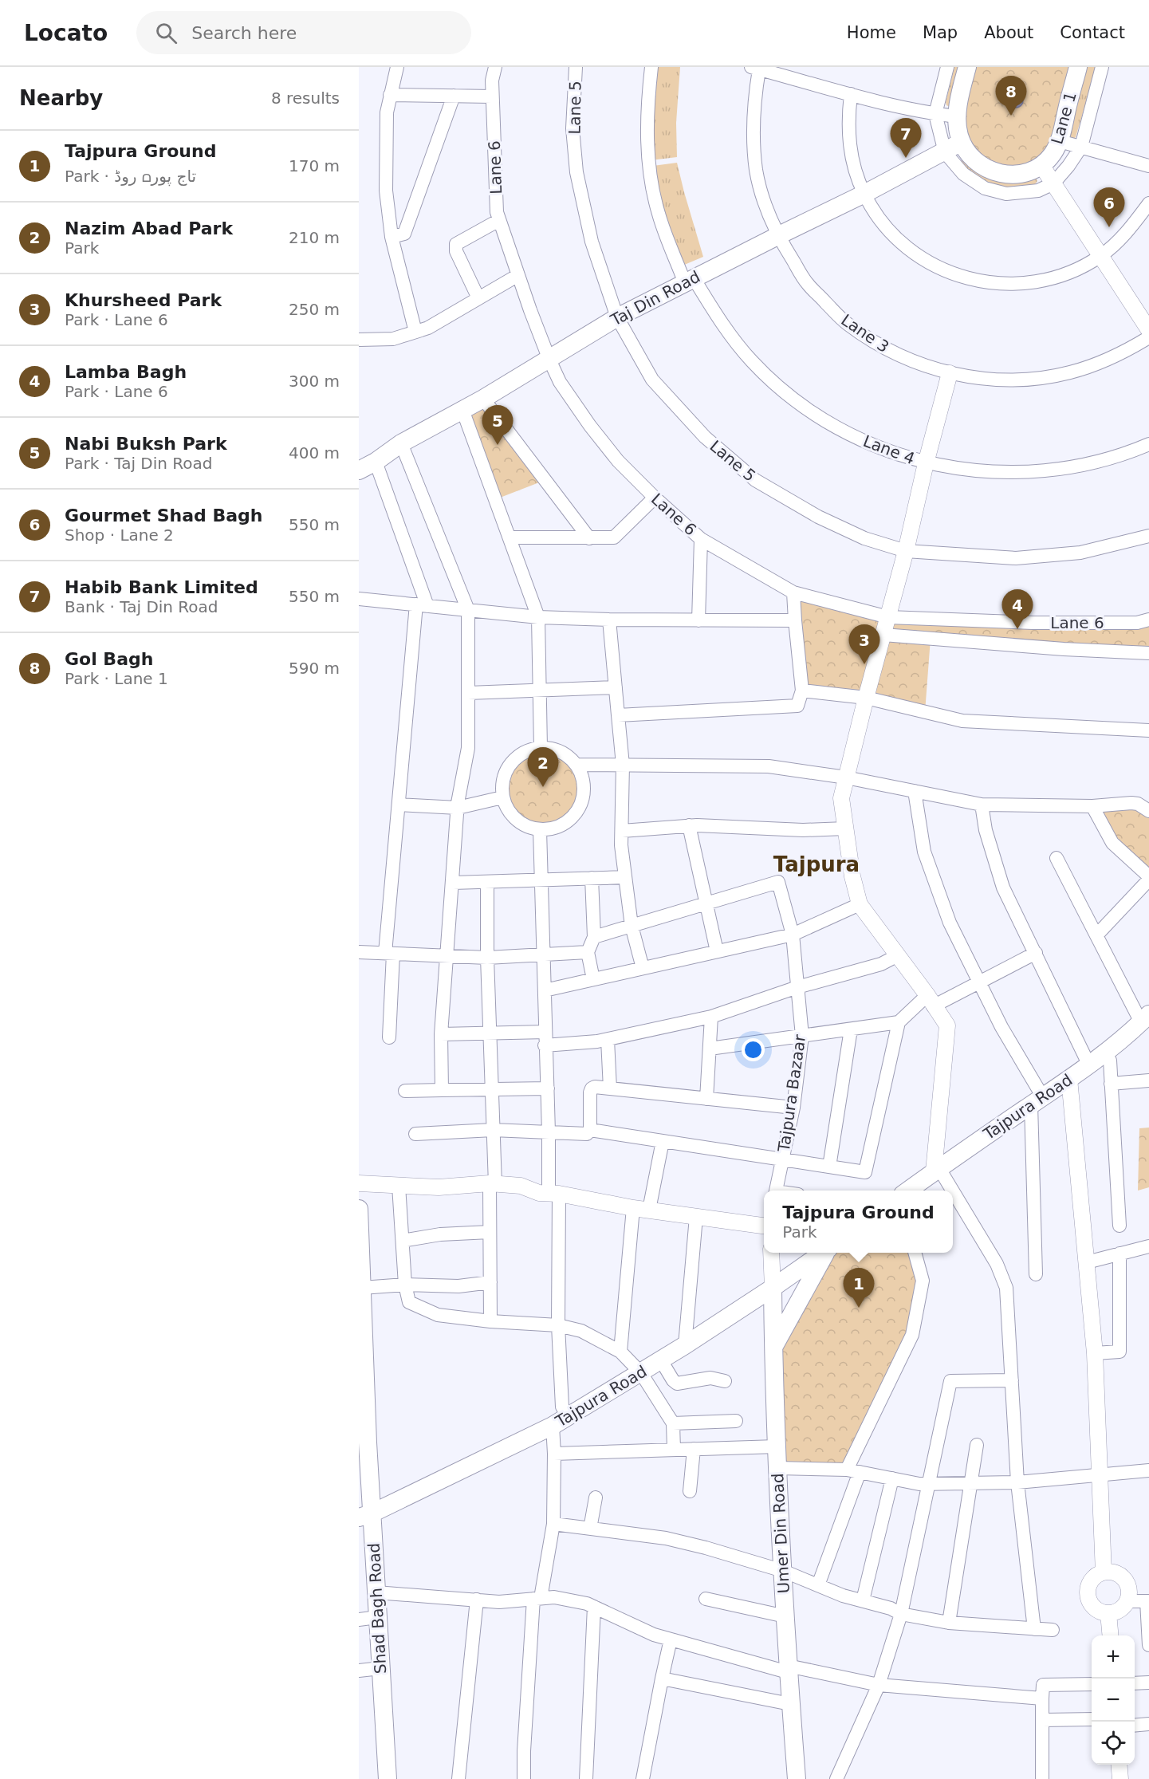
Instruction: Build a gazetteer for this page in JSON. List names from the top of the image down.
{
  "streets": {
    "main road": [
      "Lane 1",
      "Taj Din Road",
      "Tajpura Road",
      "Umer Din Road",
      "Shad Bagh Road"
    ],
    "street": [
      "Lane 5",
      "Lane 6",
      "Lane 3",
      "Lane 4",
      "Tajpura Bazaar"
    ]
  },
  "crossings": [
    ["Lane 5", "Taj Din Road"],
    ["Lane 1", "Taj Din Road"],
    ["Lane 6", "Taj Din Road"],
    ["Taj Din Road", "Lane 3"],
    ["Taj Din Road", "Lane 4"],
    ["Tajpura Road", "Umer Din Road"],
    ["Tajpura Road", "Shad Bagh Road"]
  ],
  "districts": ["Tajpura"],
  "page": {
    "header": "Locato",
    "search": "Search here",
    "nav": [
      "Home",
      "Map",
      "About",
      "Contact"
    ],
    "heading": ["Nearby", "8 results"],
    "pins": [
      "8",
      "7",
      "6",
      "5",
      "4",
      "3",
      "2",
      "1"
    ],
    "list": [
      {
        "mark": "1",
        "name": "Tajpura Ground",
        "note": "Park · تاج پورہ روڈ",
        "value": "170 m"
      },
      {
        "mark": "2",
        "name": "Nazim Abad Park",
        "note": "Park",
        "value": "210 m"
      },
      {
        "mark": "3",
        "name": "Khursheed Park",
        "note": "Park · Lane 6",
        "value": "250 m"
      },
      {
        "mark": "4",
        "name": "Lamba Bagh",
        "note": "Park · Lane 6",
        "value": "300 m"
      },
      {
        "mark": "5",
        "name": "Nabi Buksh Park",
        "note": "Park · Taj Din Road",
        "value": "400 m"
      },
      {
        "mark": "6",
        "name": "Gourmet Shad Bagh",
        "note": "Shop · Lane 2",
        "value": "550 m"
      },
      {
        "mark": "7",
        "name": "Habib Bank Limited",
        "note": "Bank · Taj Din Road",
        "value": "550 m"
      },
      {
        "mark": "8",
        "name": "Gol Bagh",
        "note": "Park · Lane 1",
        "value": "590 m"
      }
    ],
    "popup": ["Tajpura Ground", "Park"],
    "map_buttons": ["+", "−"]
  }
}
